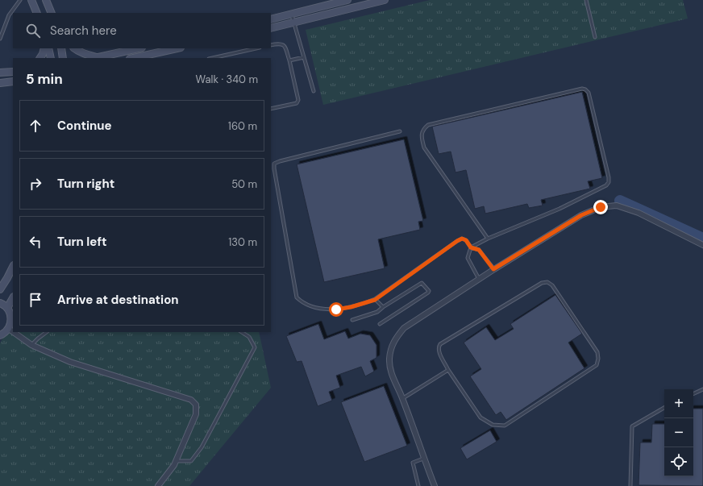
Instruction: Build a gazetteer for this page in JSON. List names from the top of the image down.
{
  "page": {
    "search": "Search here",
    "heading": ["5 min", "Walk · 340 m"],
    "list": [
      ["Continue", "160 m"],
      ["Turn right", "50 m"],
      ["Turn left", "130 m"],
      "Arrive at destination"
    ],
    "map_buttons": ["+", "−"]
  }
}
